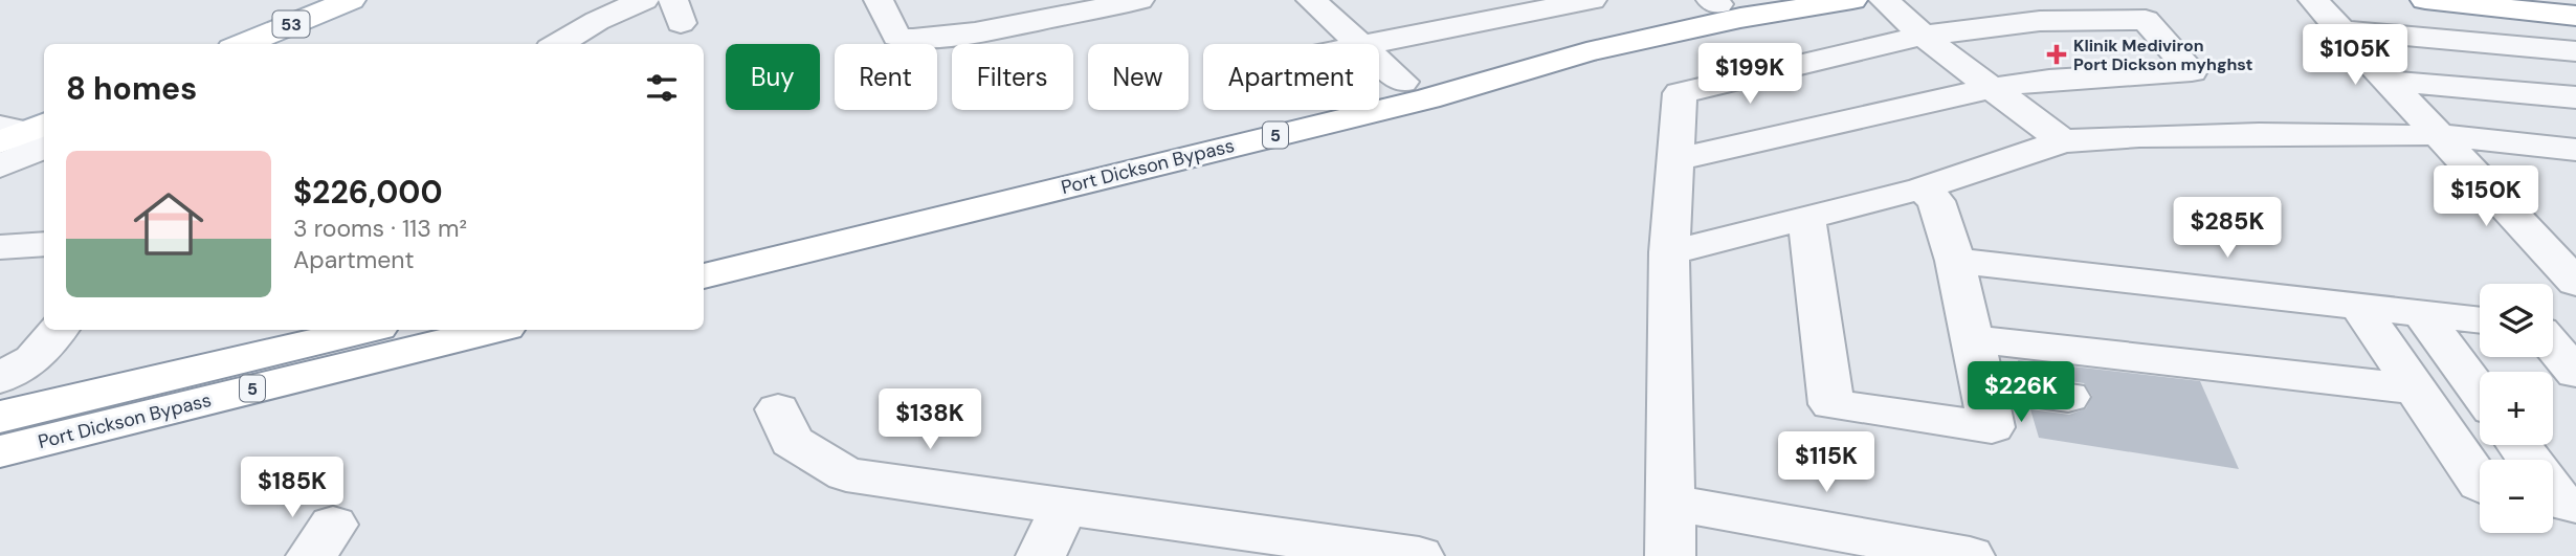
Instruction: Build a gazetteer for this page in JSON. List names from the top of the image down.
{
  "streets": {
    "main road": ["53", "5", "Port Dickson Bypass"]
  },
  "places": {
    "health": ["Klinik Mediviron Port Dickson myhghst"]
  },
  "page": {
    "price": [
      "$105K",
      "$199K",
      "$150K",
      "$285K",
      "$226K",
      "$138K",
      "$115K",
      "$185K"
    ],
    "chip": [
      "Buy",
      "Rent",
      "Filters",
      "New",
      "Apartment"
    ],
    "heading": "8 homes",
    "list": [
      {
        "name": "$226,000",
        "note": "3 rooms · 113 m² · Apartment"
      }
    ],
    "map_buttons": ["+", "−"]
  }
}
